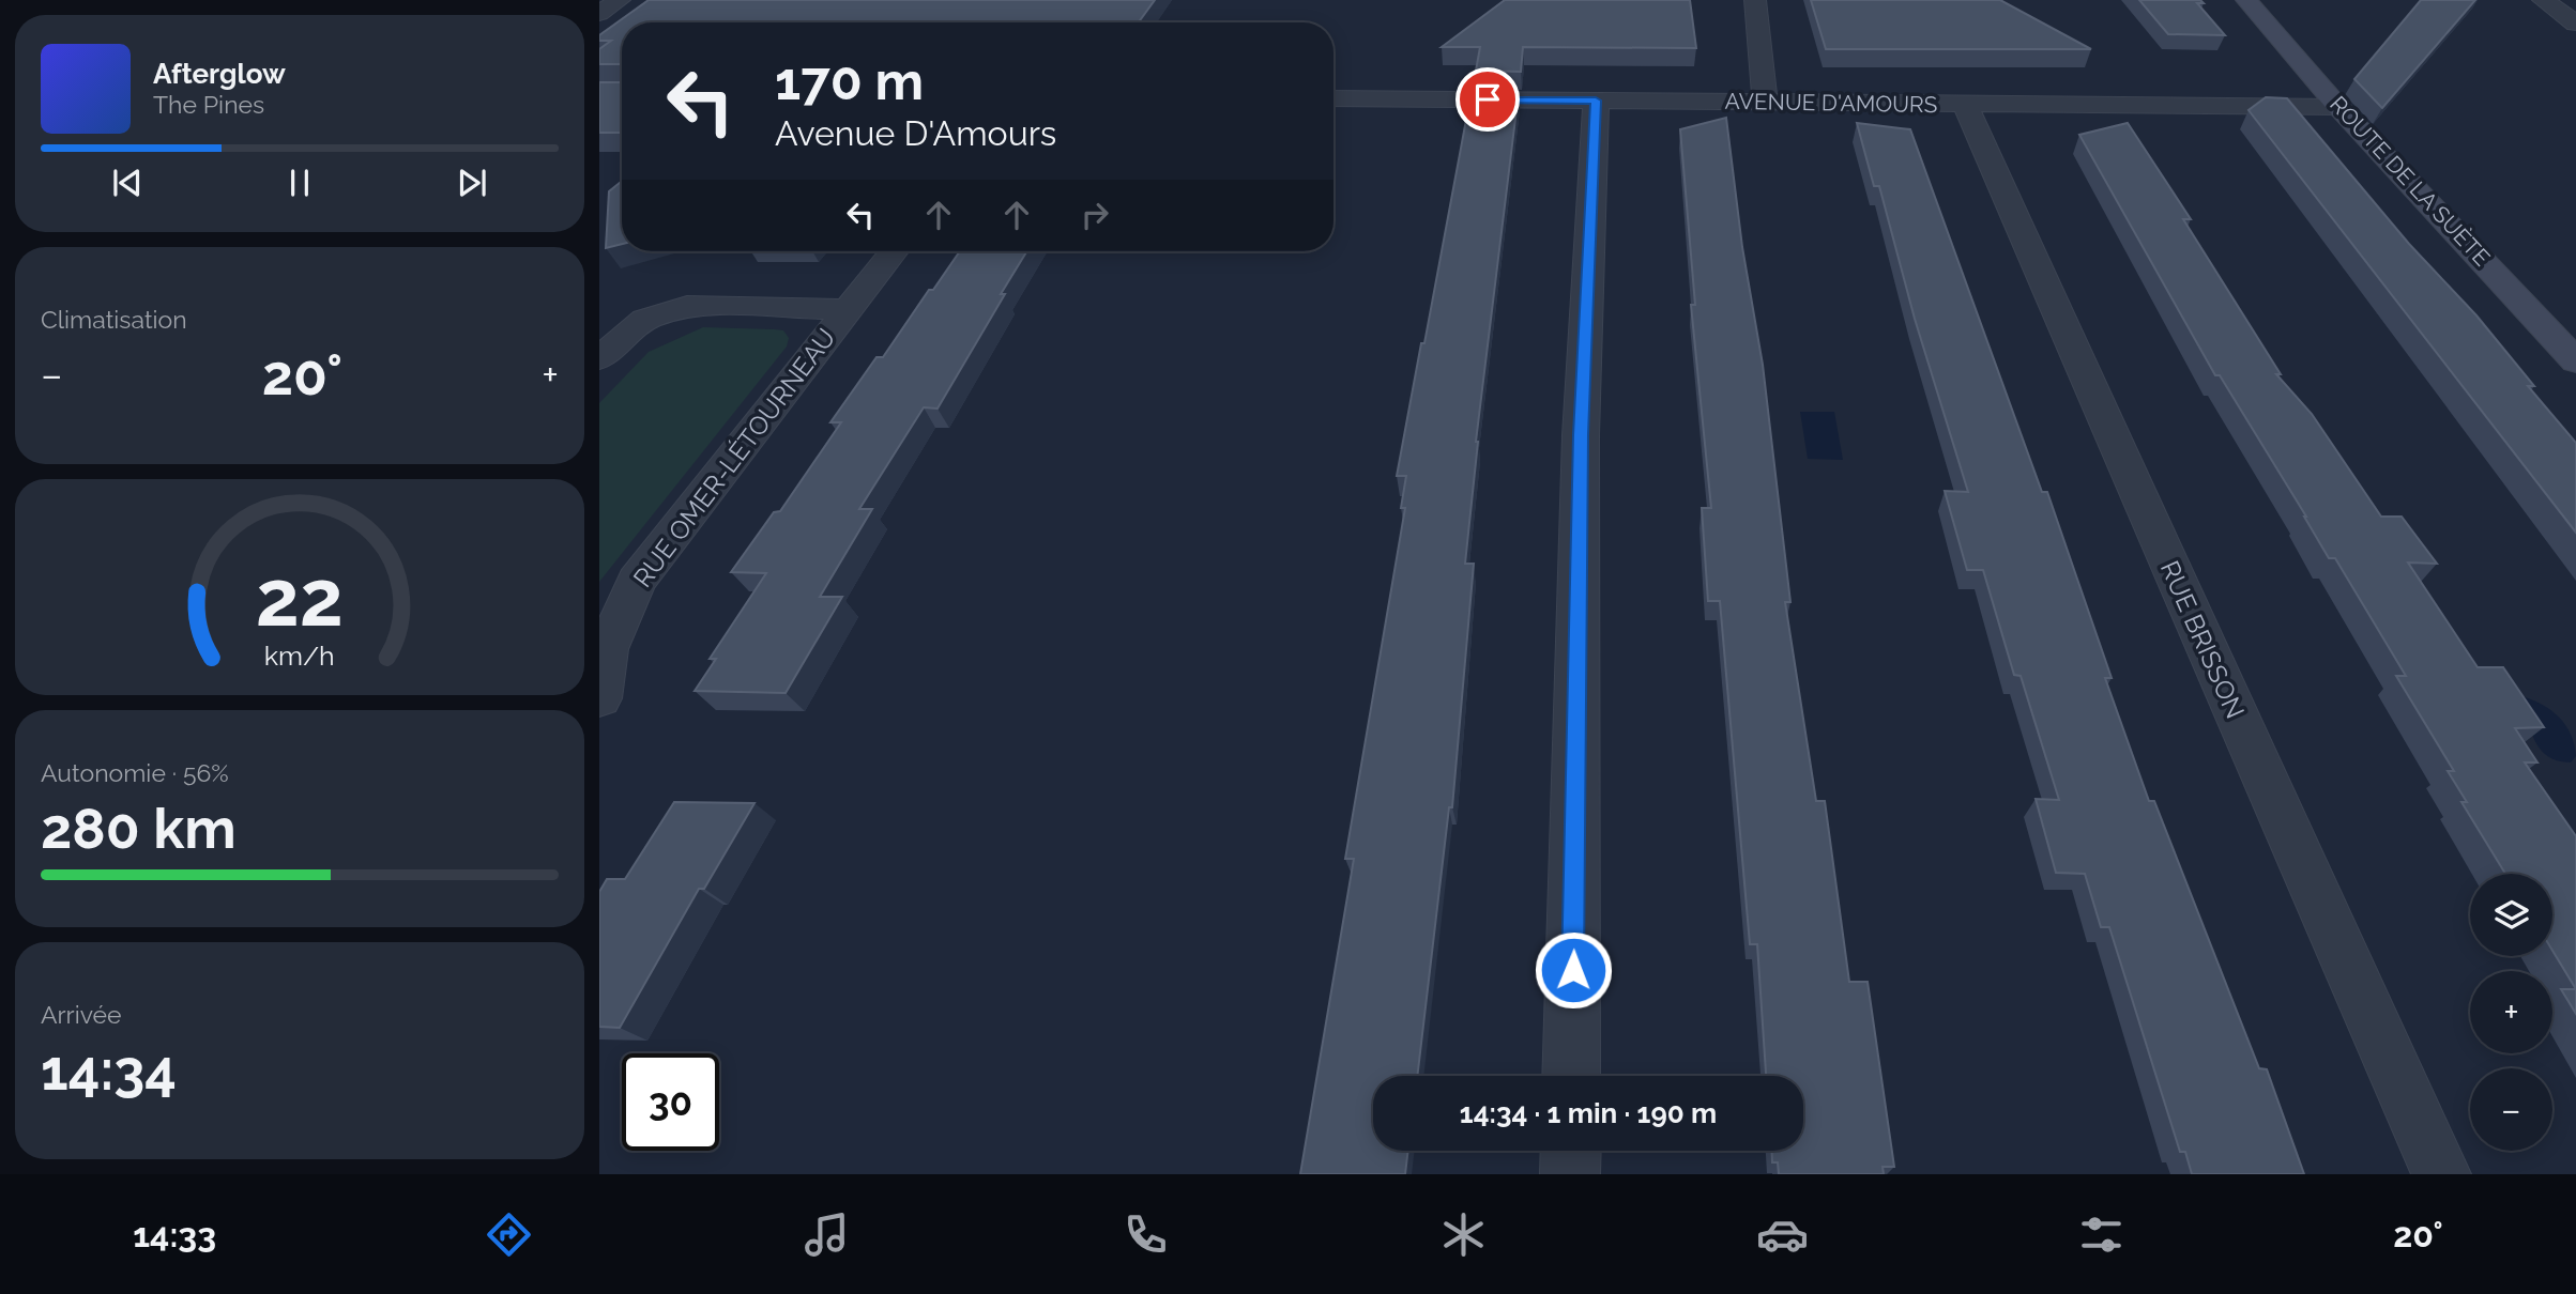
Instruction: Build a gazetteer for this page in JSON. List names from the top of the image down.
{
  "streets": {
    "street": [
      "AVENUE D'AMOURS",
      "ROUTE DE LA SUÈTE",
      "RUE OMER-LÉTOURNEAU",
      "RUE BRISSON"
    ]
  },
  "crossings": [
    ["AVENUE D'AMOURS", "ROUTE DE LA SUÈTE"],
    ["AVENUE D'AMOURS", "RUE BRISSON"]
  ],
  "page": {
    "turn": ["170 m", "Avenue D'Amours"],
    "song": ["Afterglow", "The Pines"],
    "tile": [
      "Climatisation",
      ["Autonomie · 56%", "280 km"],
      ["Arrivée", "14:34"]
    ],
    "heat": ["−", "20°", "+"],
    "map_buttons": ["+", "−"],
    "limit": "30",
    "trip": "14:34 · 1 min · 190 m",
    "tabs": ["14:33", "20°"],
    "gauge": ["22", "km/h"]
  }
}
